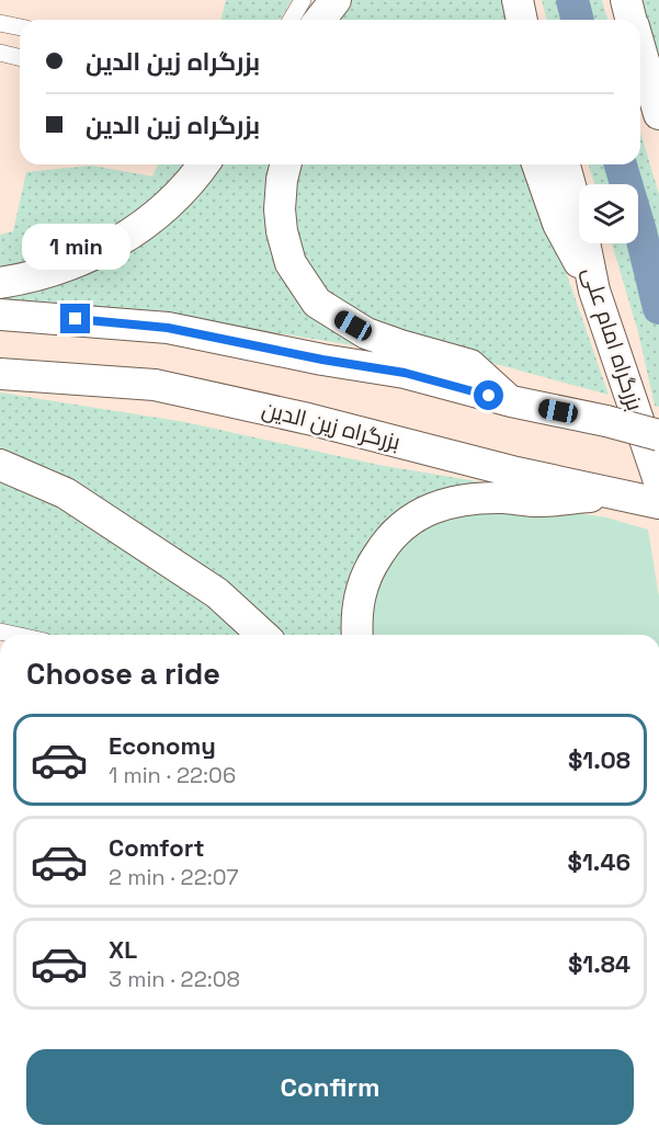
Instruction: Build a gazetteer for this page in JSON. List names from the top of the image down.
{
  "streets": {
    "highway": ["بزرگراه امام علی", "بزرگراه زین الدین"]
  },
  "page": {
    "banner": ["بزرگراه زین الدین", "بزرگراه زین الدین"],
    "bubble": "1 min",
    "heading": "Choose a ride",
    "list": [
      {
        "name": "Economy",
        "note": "1 min · 22:06",
        "value": "$1.08"
      },
      {
        "name": "Comfort",
        "note": "2 min · 22:07",
        "value": "$1.46"
      },
      {
        "name": "XL",
        "note": "3 min · 22:08",
        "value": "$1.84"
      }
    ],
    "buttons": "Confirm"
  }
}
